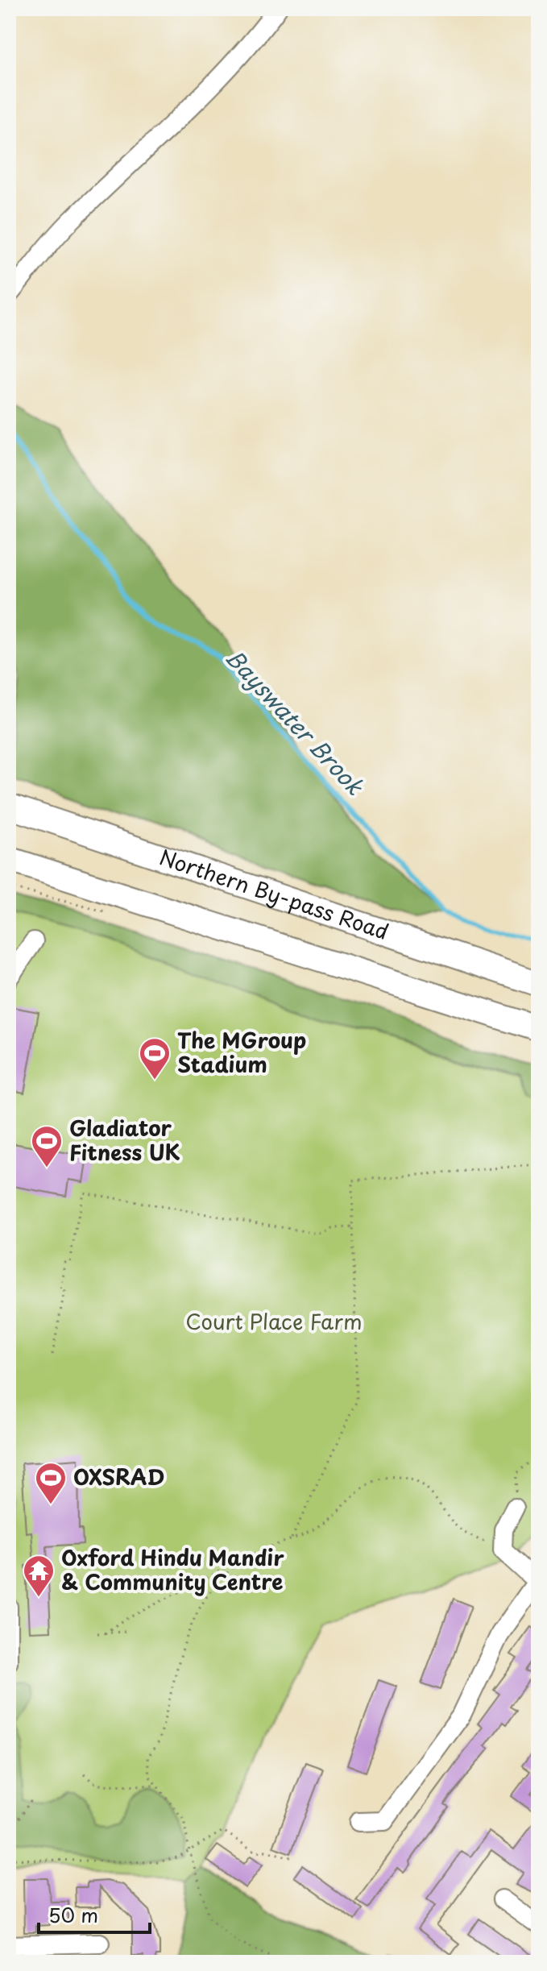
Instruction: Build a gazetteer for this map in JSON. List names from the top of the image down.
{
  "streets": {
    "highway": ["Northern By-pass Road"]
  },
  "water": ["Bayswater Brook"],
  "parks": ["Court Place Farm"],
  "places": {
    "sports": ["The MGroup Stadium", "Gladiator Fitness UK", "OXSRAD"],
    "temple": ["Oxford Hindu Mandir & Community Centre"]
  },
  "scale_bar": "50 m"
}
